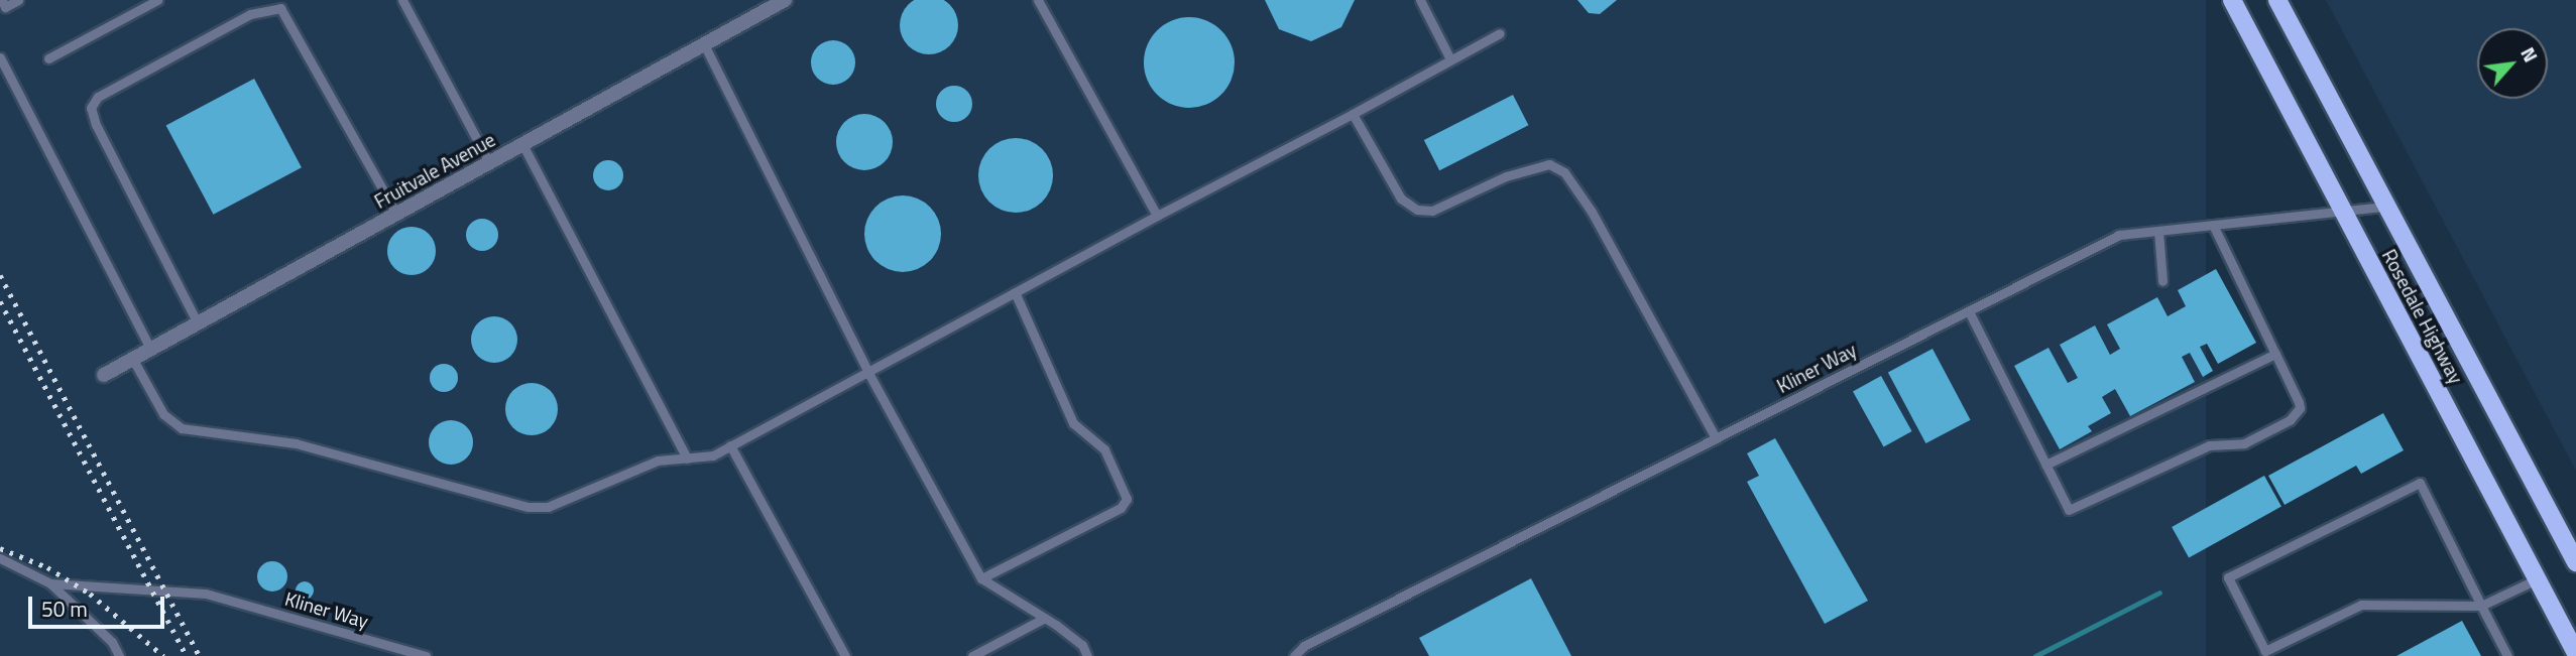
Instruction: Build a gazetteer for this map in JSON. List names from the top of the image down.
{
  "streets": {
    "main road": ["Rosedale Highway"],
    "street": ["Fruitvale Avenue"],
    "lane": ["Kliner Way"]
  },
  "crossings": [
    ["Rosedale Highway", "Kliner Way"]
  ],
  "scale_bar": "50 m",
  "north": "top right"
}
